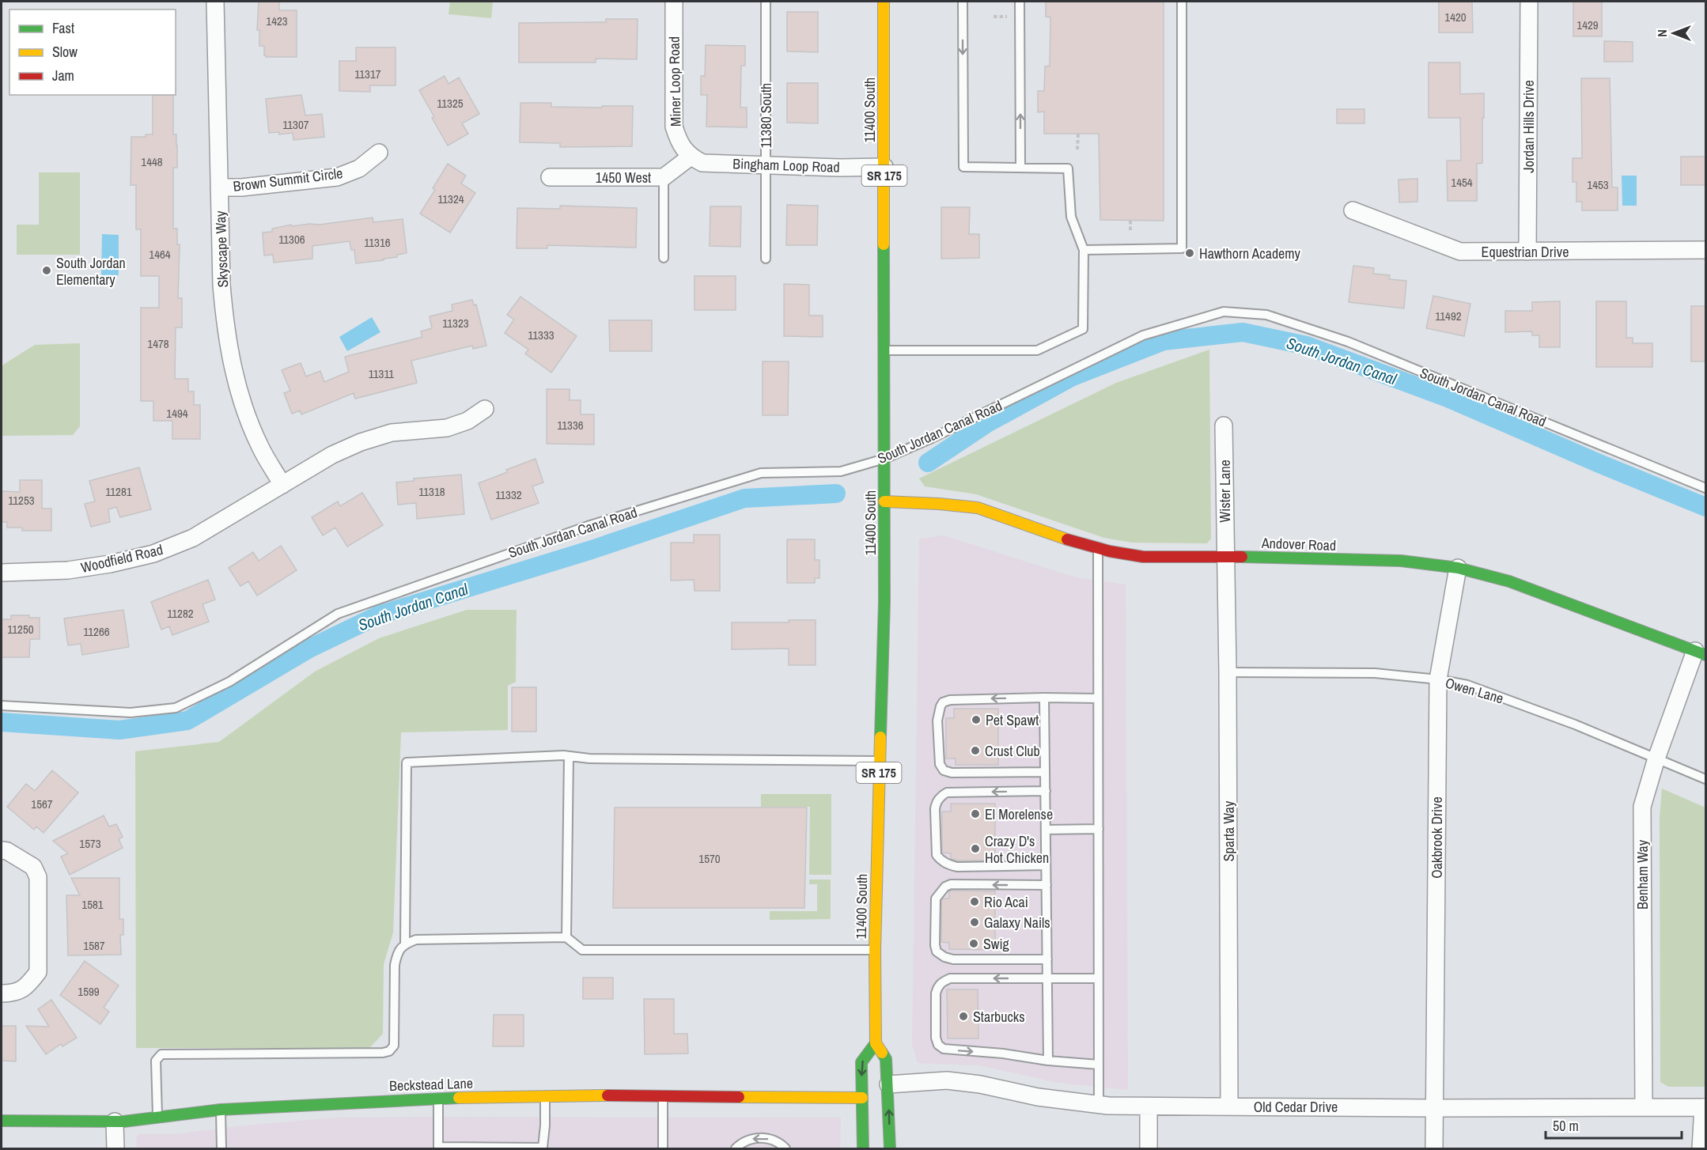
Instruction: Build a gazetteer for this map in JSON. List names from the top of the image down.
{
  "streets": {
    "street": [
      "Miner Loop Road",
      "11400 South",
      "Jordan Hills Drive",
      "Bingham Loop Road",
      "SR 175",
      "1450 West",
      "Brown Summit Circle",
      "Skyscape Way",
      "Equestrian Drive",
      "Wister Lane",
      "Andover Road",
      "Woodfield Road",
      "Sparta Way",
      "Oakbrook Drive",
      "Benham Way",
      "Beckstead Lane",
      "Old Cedar Drive"
    ],
    "lane": ["11380 South", "South Jordan Canal Road", "Owen Lane"]
  },
  "crossings": [
    ["Miner Loop Road", "Bingham Loop Road"],
    ["Miner Loop Road", "1450 West"],
    ["11400 South", "Bingham Loop Road"],
    ["11400 South", "South Jordan Canal Road"],
    ["11400 South", "Andover Road"],
    ["11400 South", "Old Cedar Drive"],
    ["11380 South", "Bingham Loop Road"],
    ["Jordan Hills Drive", "Equestrian Drive"],
    ["Bingham Loop Road", "1450 West"],
    ["Brown Summit Circle", "Skyscape Way"],
    ["Skyscape Way", "Woodfield Road"],
    ["Wister Lane", "Andover Road"],
    ["Wister Lane", "Sparta Way"],
    ["Andover Road", "Sparta Way"],
    ["Andover Road", "Oakbrook Drive"],
    ["Andover Road", "Benham Way"],
    ["Owen Lane", "Sparta Way"],
    ["Owen Lane", "Oakbrook Drive"],
    ["Owen Lane", "Benham Way"],
    ["Sparta Way", "Old Cedar Drive"],
    ["Oakbrook Drive", "Old Cedar Drive"],
    ["Benham Way", "Old Cedar Drive"]
  ],
  "water": ["South Jordan Canal"],
  "places": [
    "Hawthorn Academy",
    "South Jordan Elementary",
    "Pet Spawt",
    "Crust Club",
    "El Morelense",
    "Crazy D's Hot Chicken",
    "Rio Acai",
    "Galaxy Nails",
    "Swig",
    "Starbucks"
  ],
  "house_numbers": [
    "1420",
    "1423",
    "1429",
    "11317",
    "11325",
    "11307",
    "1448",
    "1454",
    "1453",
    "11324",
    "11306",
    "11316",
    "1464",
    "11492",
    "11323",
    "11333",
    "1478",
    "11311",
    "1494",
    "11336",
    "11281",
    "11318",
    "11332",
    "11253",
    "11282",
    "11250",
    "11266",
    "1567",
    "1573",
    "1570",
    "1581",
    "1587",
    "1599"
  ],
  "legend": ["Fast", "Slow", "Jam"],
  "scale_bar": "50 m",
  "north": "left"
}
